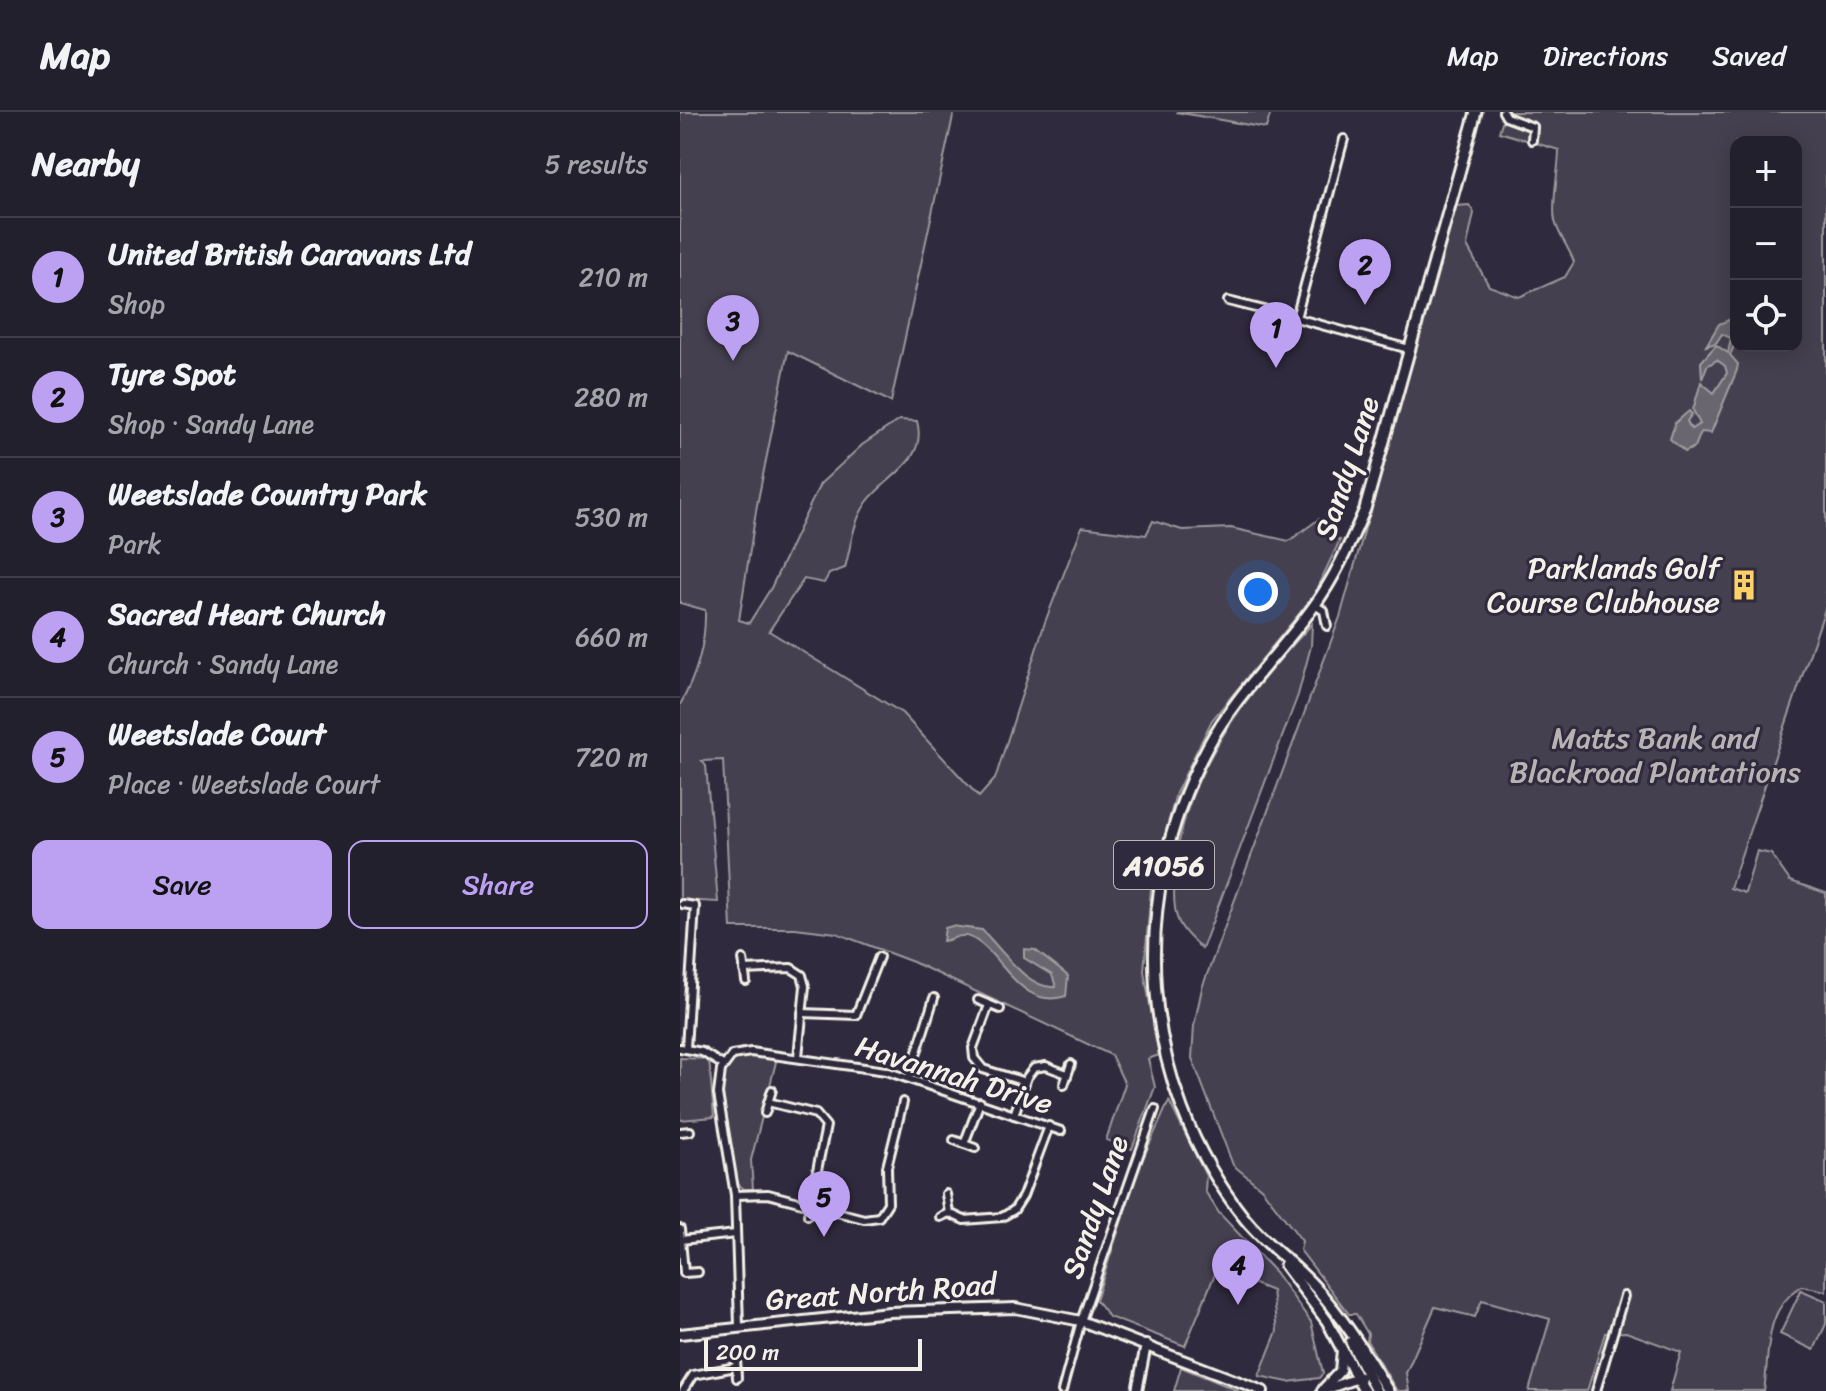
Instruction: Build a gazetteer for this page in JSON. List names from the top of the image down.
{
  "streets": {
    "main road": ["Sandy Lane", "A1056", "Great North Road"],
    "street": ["Havannah Drive"]
  },
  "crossings": [
    ["Sandy Lane", "Great North Road"]
  ],
  "parks": ["Matts Bank and Blackroad Plantations"],
  "places": {
    "building": ["Parklands Golf Course Clubhouse"]
  },
  "scale_bar": "200 m",
  "page": {
    "header": "Map",
    "nav": ["Map", "Directions", "Saved"],
    "heading": ["Nearby", "5 results"],
    "map_buttons": ["+", "−"],
    "list": [
      {
        "mark": "1",
        "name": "United British Caravans Ltd",
        "note": "Shop",
        "value": "210 m"
      },
      {
        "mark": "2",
        "name": "Tyre Spot",
        "note": "Shop · Sandy Lane",
        "value": "280 m"
      },
      {
        "mark": "3",
        "name": "Weetslade Country Park",
        "note": "Park",
        "value": "530 m"
      },
      {
        "mark": "4",
        "name": "Sacred Heart Church",
        "note": "Church · Sandy Lane",
        "value": "660 m"
      },
      {
        "mark": "5",
        "name": "Weetslade Court",
        "note": "Place · Weetslade Court",
        "value": "720 m"
      }
    ],
    "pins": [
      "2",
      "3",
      "1",
      "5",
      "4"
    ],
    "buttons": ["Save", "Share"],
    "scale": "200 m"
  }
}
